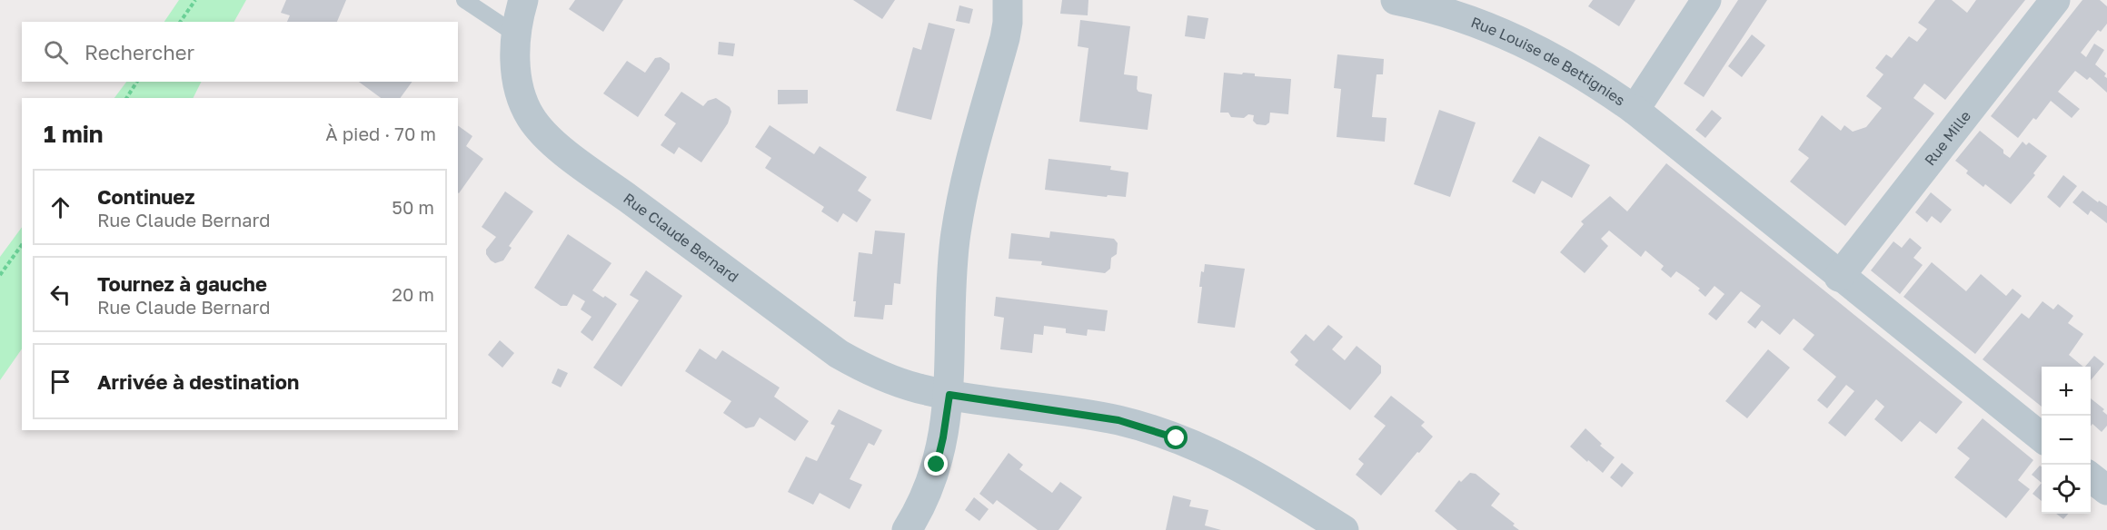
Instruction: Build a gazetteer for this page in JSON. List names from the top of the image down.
{
  "streets": {
    "street": ["Rue Louise de Bettignies", "Rue Mille", "Rue Claude Bernard"]
  },
  "page": {
    "search": "Rechercher",
    "heading": ["1 min", "À pied · 70 m"],
    "list": [
      ["Continuez", "Rue Claude Bernard", "50 m"],
      ["Tournez à gauche", "Rue Claude Bernard", "20 m"],
      "Arrivée à destination"
    ],
    "map_buttons": ["+", "−"]
  }
}
